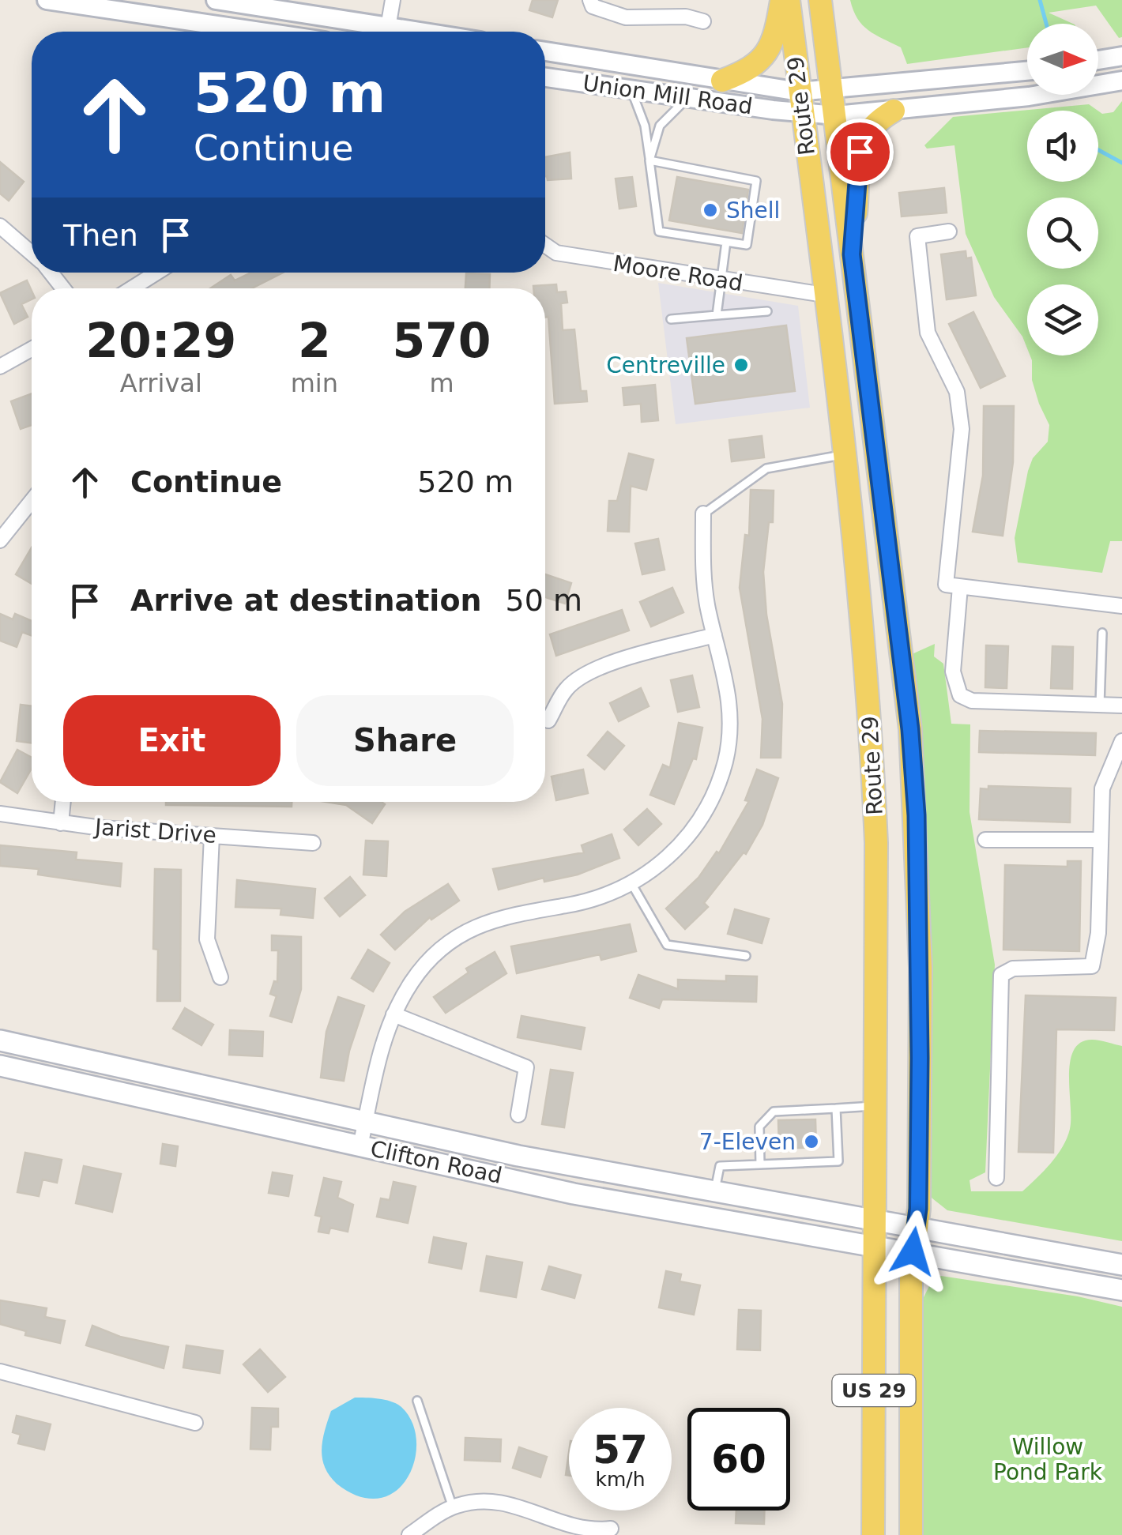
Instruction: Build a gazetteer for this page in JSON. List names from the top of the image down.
{
  "streets": {
    "main road": ["Route 29", "Clifton Road", "US 29"],
    "street": ["Union Mill Road", "Moore Road", "Jarist Drive"]
  },
  "crossings": [
    ["Union Mill Road", "Route 29"],
    ["Route 29", "Moore Road"],
    ["Route 29", "Clifton Road"]
  ],
  "parks": ["Willow Pond Park"],
  "places": ["Shell", "Centreville", "7-Eleven"],
  "north": "right",
  "page": {
    "turn": ["520 m", "Continue"],
    "then": "Then",
    "eta": [
      "20:29",
      "Arrival",
      "2",
      "min",
      "570",
      "m"
    ],
    "list": [
      {
        "name": "Continue",
        "value": "520 m"
      },
      {
        "name": "Arrive at destination",
        "value": "50 m"
      }
    ],
    "buttons": ["Exit", "Share"],
    "speed": "57 km/h",
    "limit": "60"
  }
}
